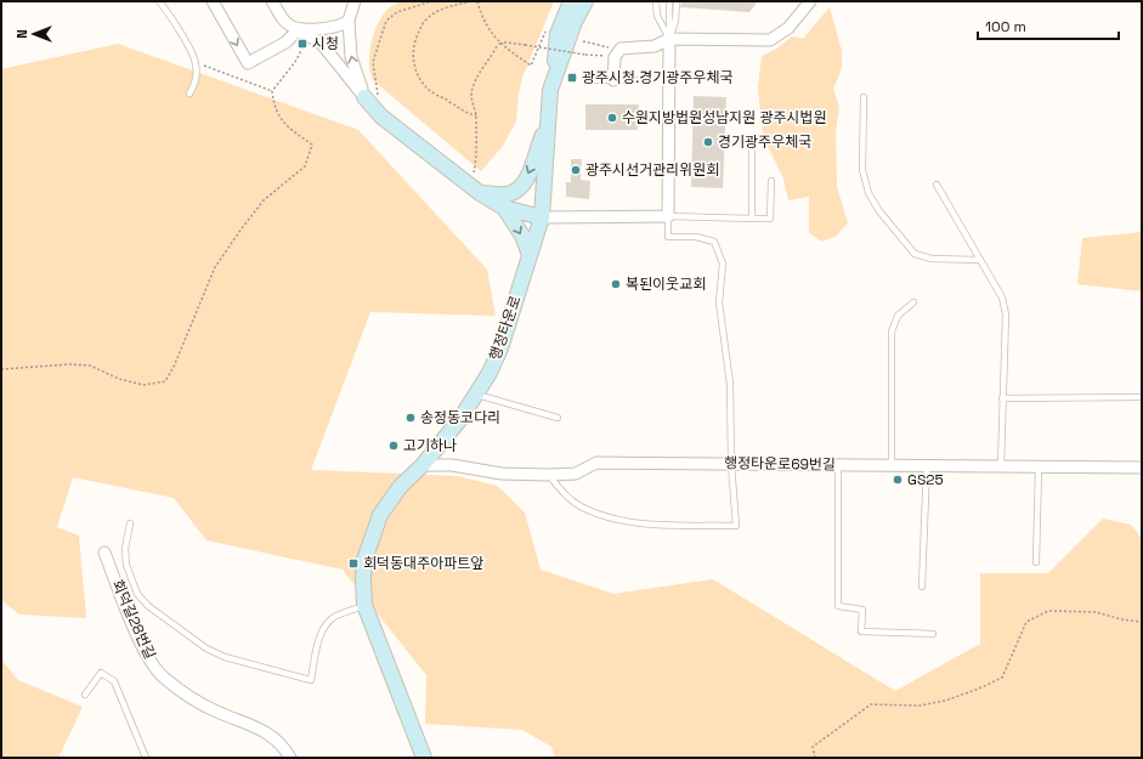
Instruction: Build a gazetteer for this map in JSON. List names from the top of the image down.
{
  "streets": {
    "street": ["행정타운로", "행정타운로69번길", "회덕길28번길"]
  },
  "crossings": [
    ["행정타운로", "행정타운로69번길"]
  ],
  "places": {
    "transit": ["시청", "광주시청.경기광주우체국", "회덕동대주아파트앞"],
    "other": [
      "수원지방법원성남지원 광주시법원",
      "경기광주우체국",
      "광주시선거관리위원회",
      "복된이웃교회",
      "송정동코다리",
      "고기하나",
      "GS25"
    ]
  },
  "scale_bar": "100 m",
  "north": "left"
}
